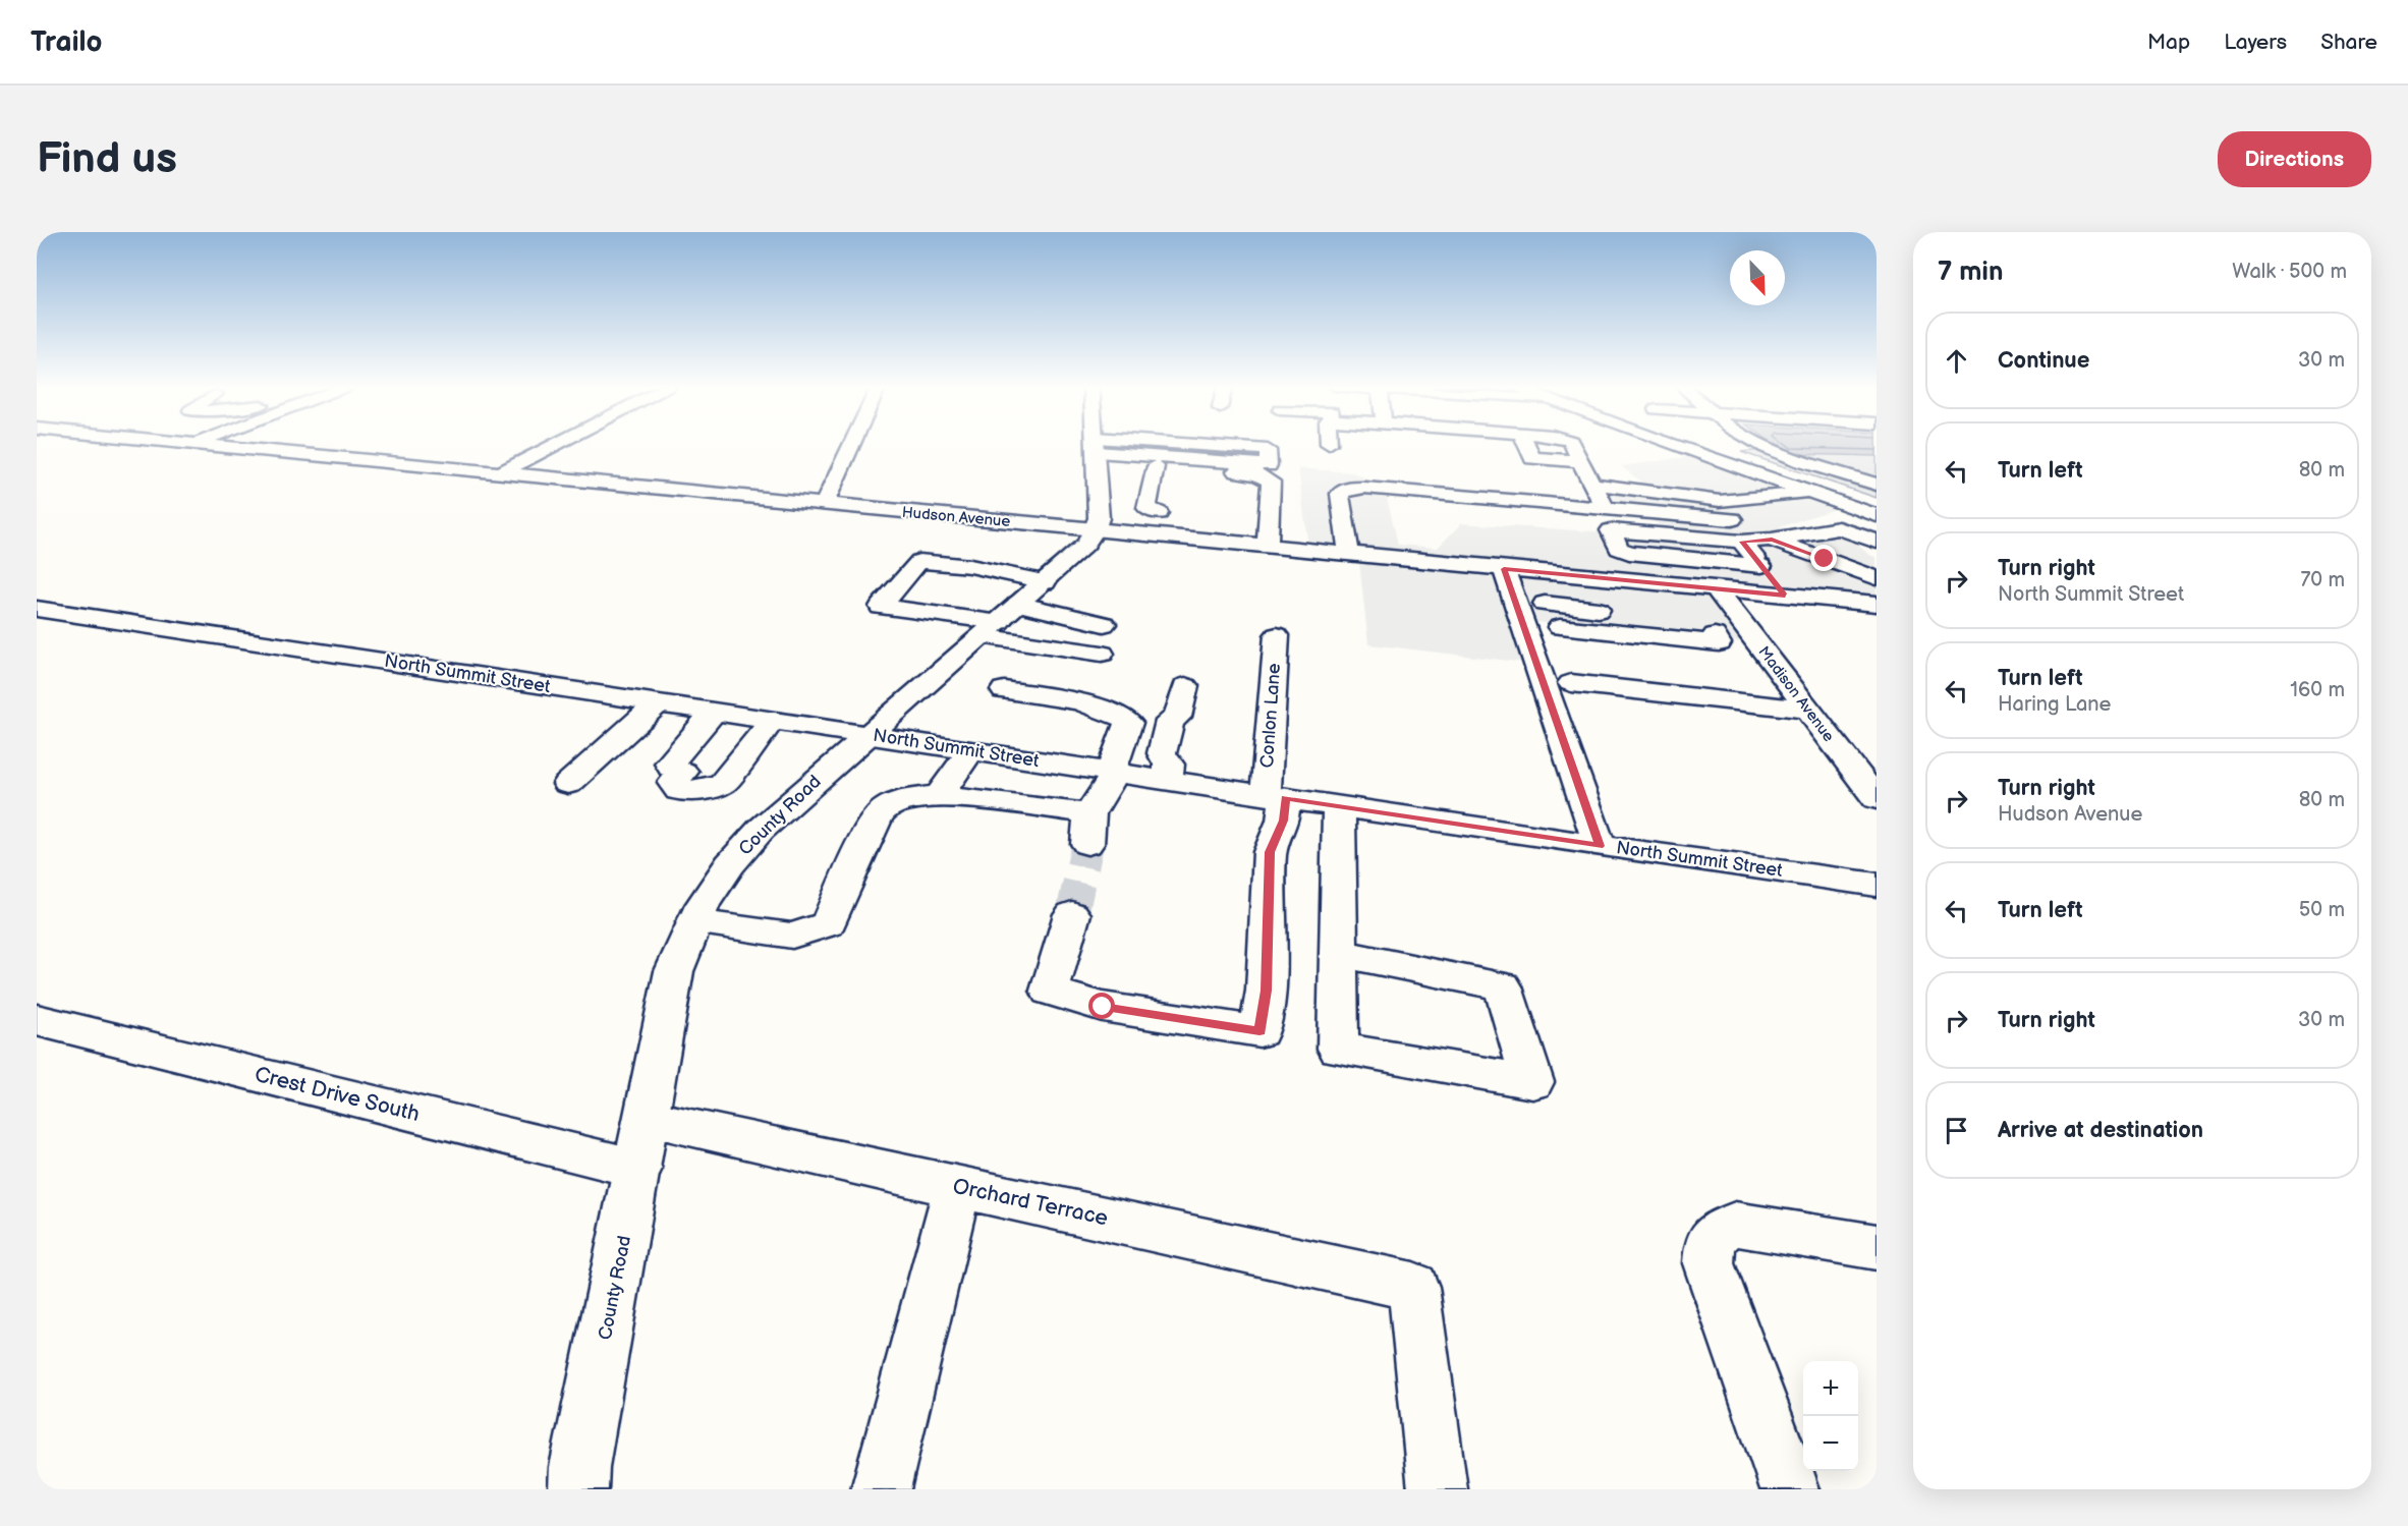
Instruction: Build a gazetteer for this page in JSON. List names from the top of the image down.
{
  "streets": {
    "street": [
      "Hudson Avenue",
      "North Summit Street",
      "Madison Avenue",
      "Conlon Lane",
      "County Road",
      "Crest Drive South",
      "Orchard Terrace"
    ]
  },
  "crossings": [
    ["Hudson Avenue", "Madison Avenue"],
    ["Hudson Avenue", "County Road"],
    ["North Summit Street", "Conlon Lane"],
    ["North Summit Street", "County Road"],
    ["County Road", "Crest Drive South"],
    ["County Road", "Orchard Terrace"]
  ],
  "north": "bottom right",
  "page": {
    "header": "Trailo",
    "nav": ["Map", "Layers", "Share"],
    "buttons": "Directions",
    "title": "Find us",
    "heading": ["7 min", "Walk · 500 m"],
    "list": [
      ["Continue", "30 m"],
      ["Turn left", "80 m"],
      ["Turn right", "North Summit Street", "70 m"],
      ["Turn left", "Haring Lane", "160 m"],
      ["Turn right", "Hudson Avenue", "80 m"],
      ["Turn left", "50 m"],
      ["Turn right", "30 m"],
      "Arrive at destination"
    ],
    "map_buttons": ["+", "−"]
  }
}
